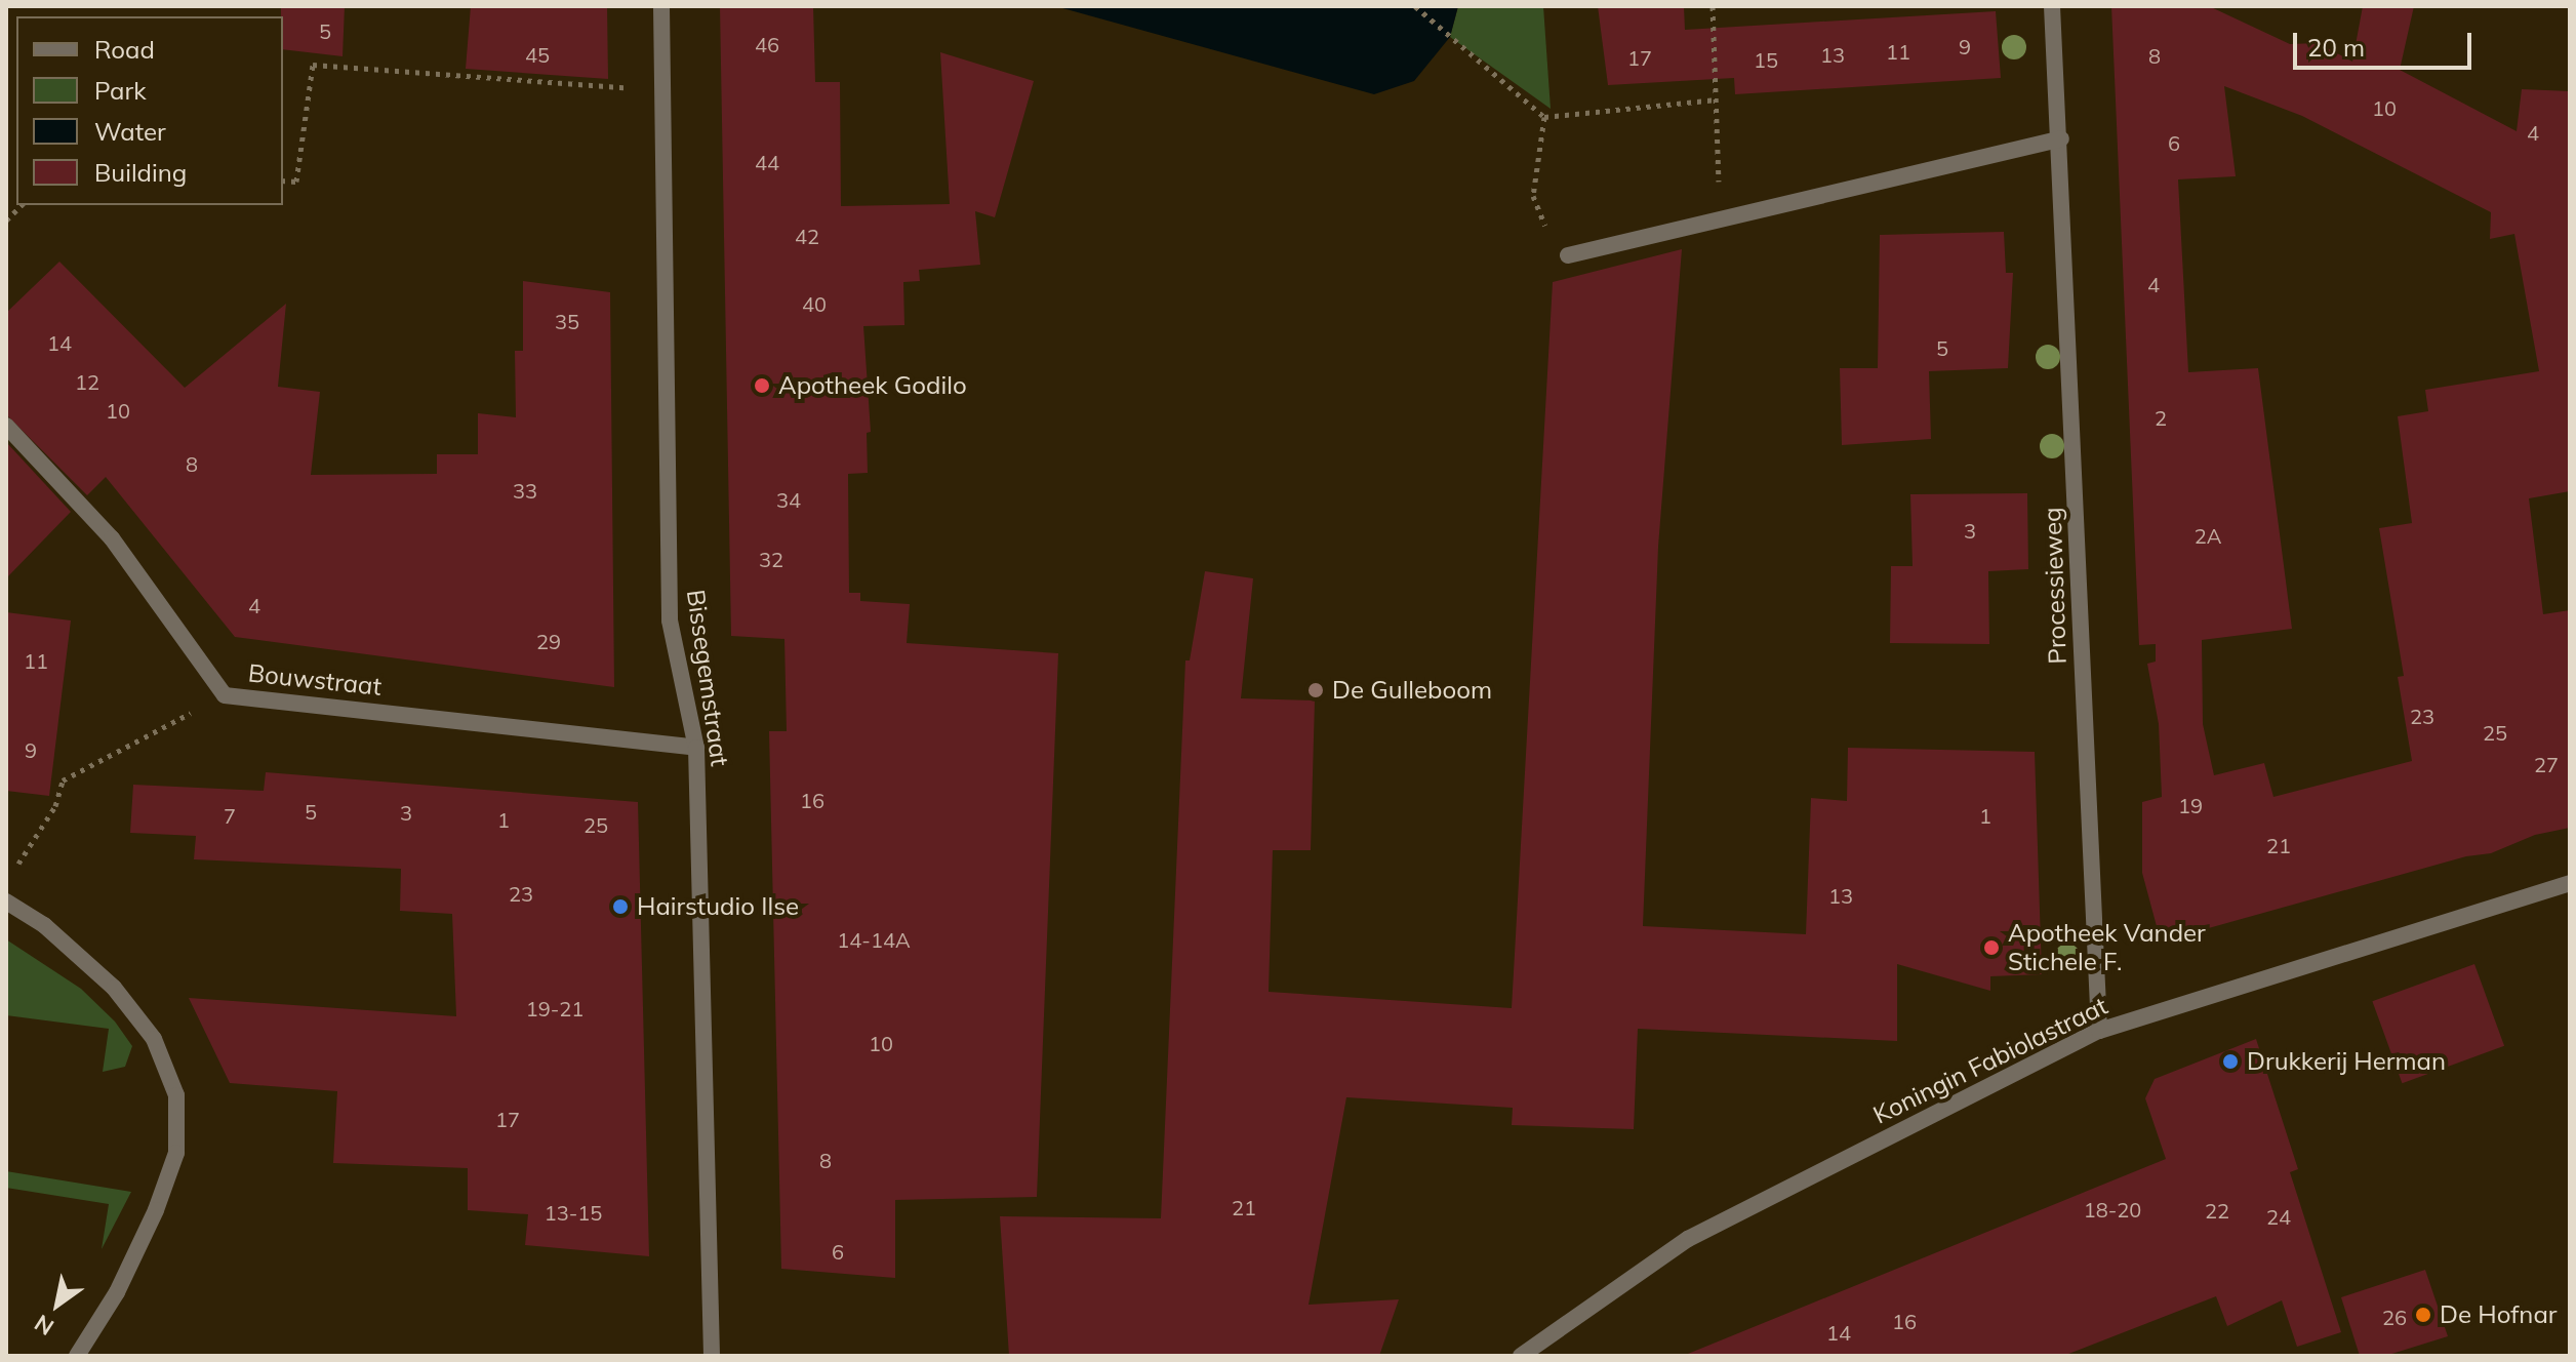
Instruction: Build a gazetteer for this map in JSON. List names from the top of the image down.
{
  "streets": {
    "street": [
      "Processieweg",
      "Bissegemstraat",
      "Bouwstraat",
      "Koningin Fabiolastraat"
    ]
  },
  "crossings": [
    ["Processieweg", "Koningin Fabiolastraat"],
    ["Bissegemstraat", "Bouwstraat"]
  ],
  "places": [
    "Apotheek Godilo",
    "De Gulleboom",
    "Hairstudio Ilse",
    "Apotheek Vander Stichele F.",
    "Drukkerij Herman",
    "De Hofnar"
  ],
  "house_numbers": [
    "5",
    "46",
    "9",
    "11",
    "45",
    "13",
    "8",
    "17",
    "15",
    "10",
    "4",
    "6",
    "44",
    "42",
    "4",
    "40",
    "35",
    "14",
    "5",
    "12",
    "10",
    "2",
    "8",
    "33",
    "34",
    "3",
    "2A",
    "32",
    "4",
    "29",
    "11",
    "23",
    "25",
    "9",
    "27",
    "16",
    "19",
    "5",
    "3",
    "7",
    "1",
    "1",
    "25",
    "21",
    "23",
    "13",
    "14-14A",
    "19-21",
    "10",
    "17",
    "8",
    "21",
    "18-20",
    "22",
    "13-15",
    "24",
    "6",
    "26",
    "16",
    "14"
  ],
  "legend": [
    "Road",
    "Park",
    "Water",
    "Building"
  ],
  "scale_bar": "20 m",
  "north": "bottom left"
}
